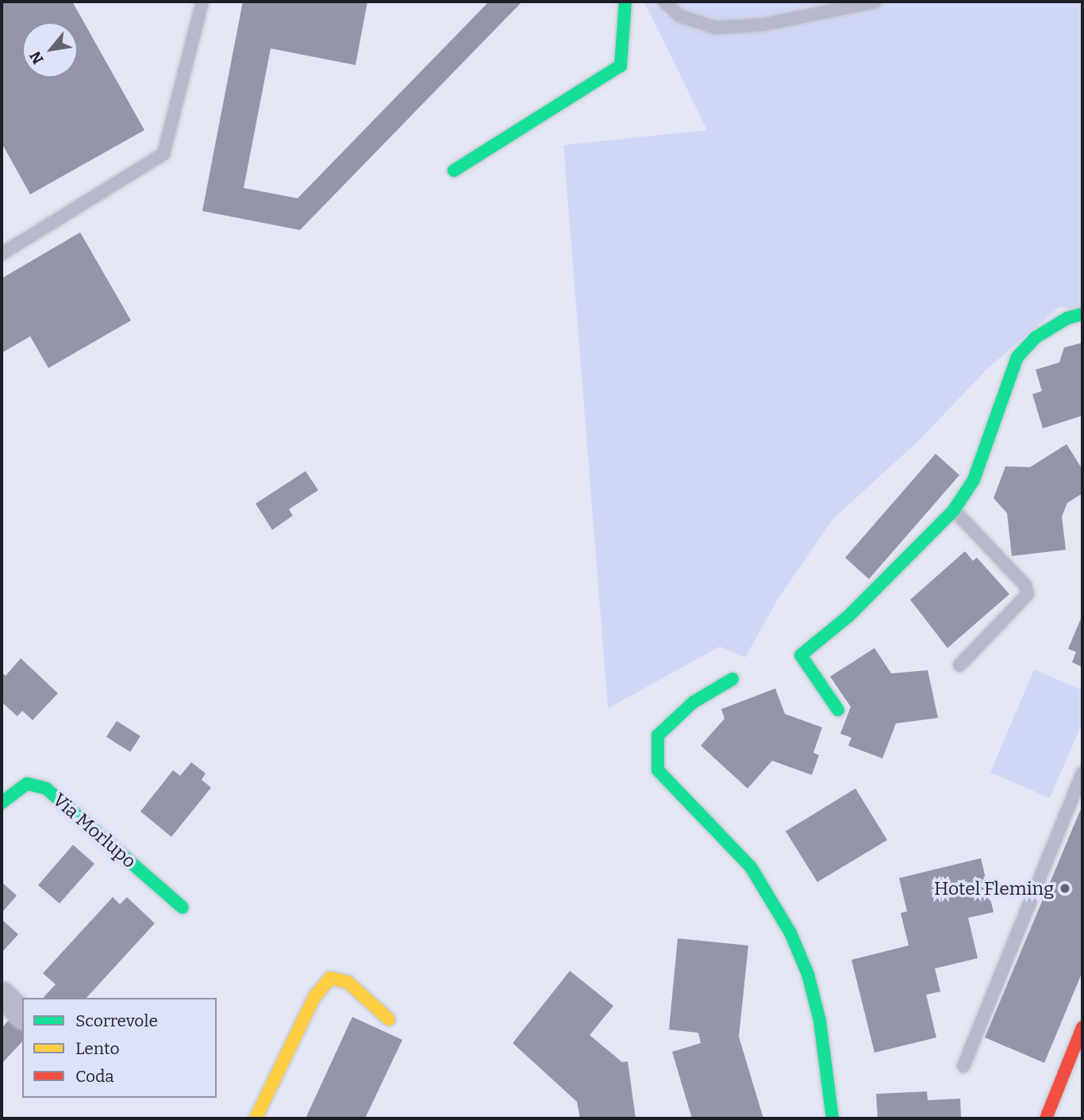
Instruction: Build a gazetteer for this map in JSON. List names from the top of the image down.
{
  "streets": {
    "street": ["Via Morlupo"]
  },
  "places": ["Hotel Fleming"],
  "legend": ["Scorrevole", "Lento", "Coda"],
  "north": "bottom left"
}
